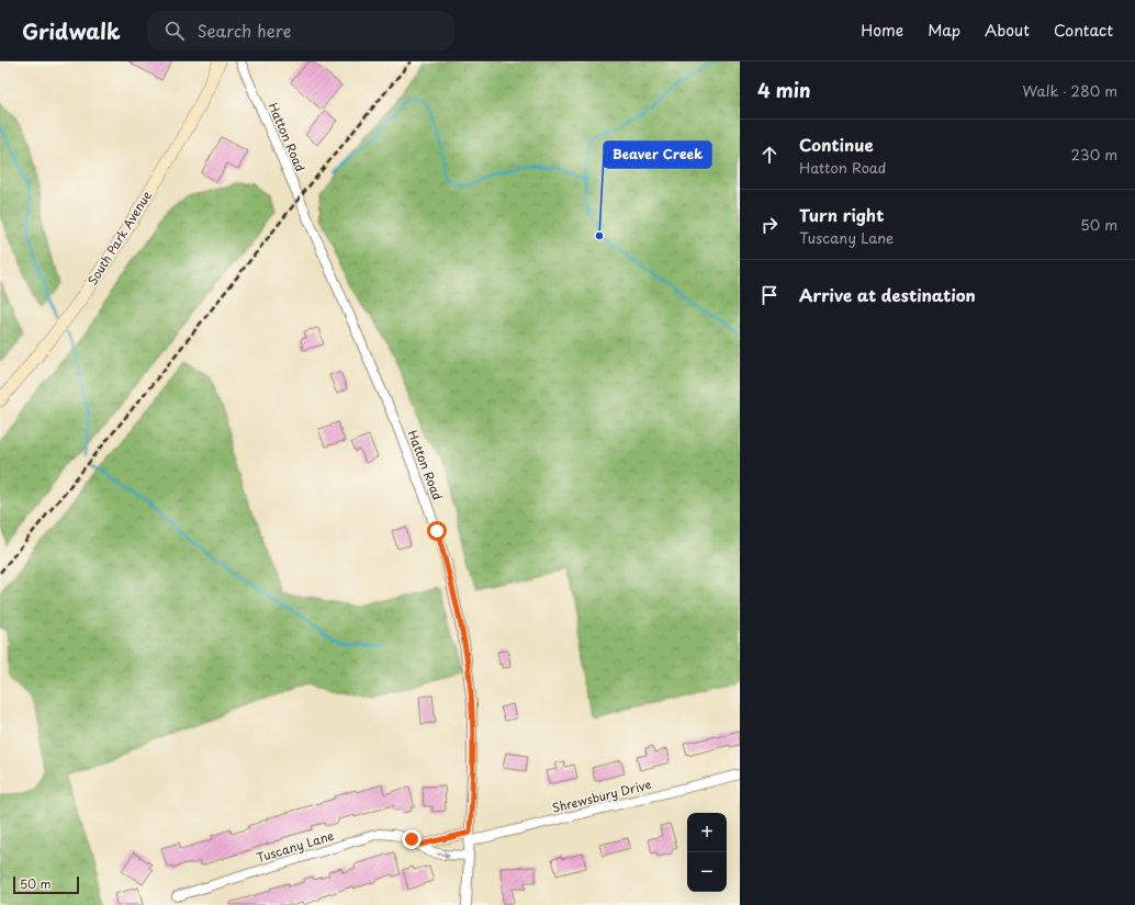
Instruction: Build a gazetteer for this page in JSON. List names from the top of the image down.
{
  "streets": {
    "street": [
      "Hatton Road",
      "South Park Avenue",
      "Shrewsbury Drive",
      "Tuscany Lane"
    ]
  },
  "crossings": [
    ["Hatton Road", "Shrewsbury Drive"],
    ["Hatton Road", "Tuscany Lane"]
  ],
  "places": ["Beaver Creek"],
  "scale_bar": "50 m",
  "page": {
    "header": "Gridwalk",
    "search": "Search here",
    "nav": [
      "Home",
      "Map",
      "About",
      "Contact"
    ],
    "heading": ["4 min", "Walk · 280 m"],
    "list": [
      ["Continue", "Hatton Road", "230 m"],
      ["Turn right", "Tuscany Lane", "50 m"],
      "Arrive at destination"
    ],
    "map_buttons": ["+", "−"],
    "scale": "50 m"
  }
}
